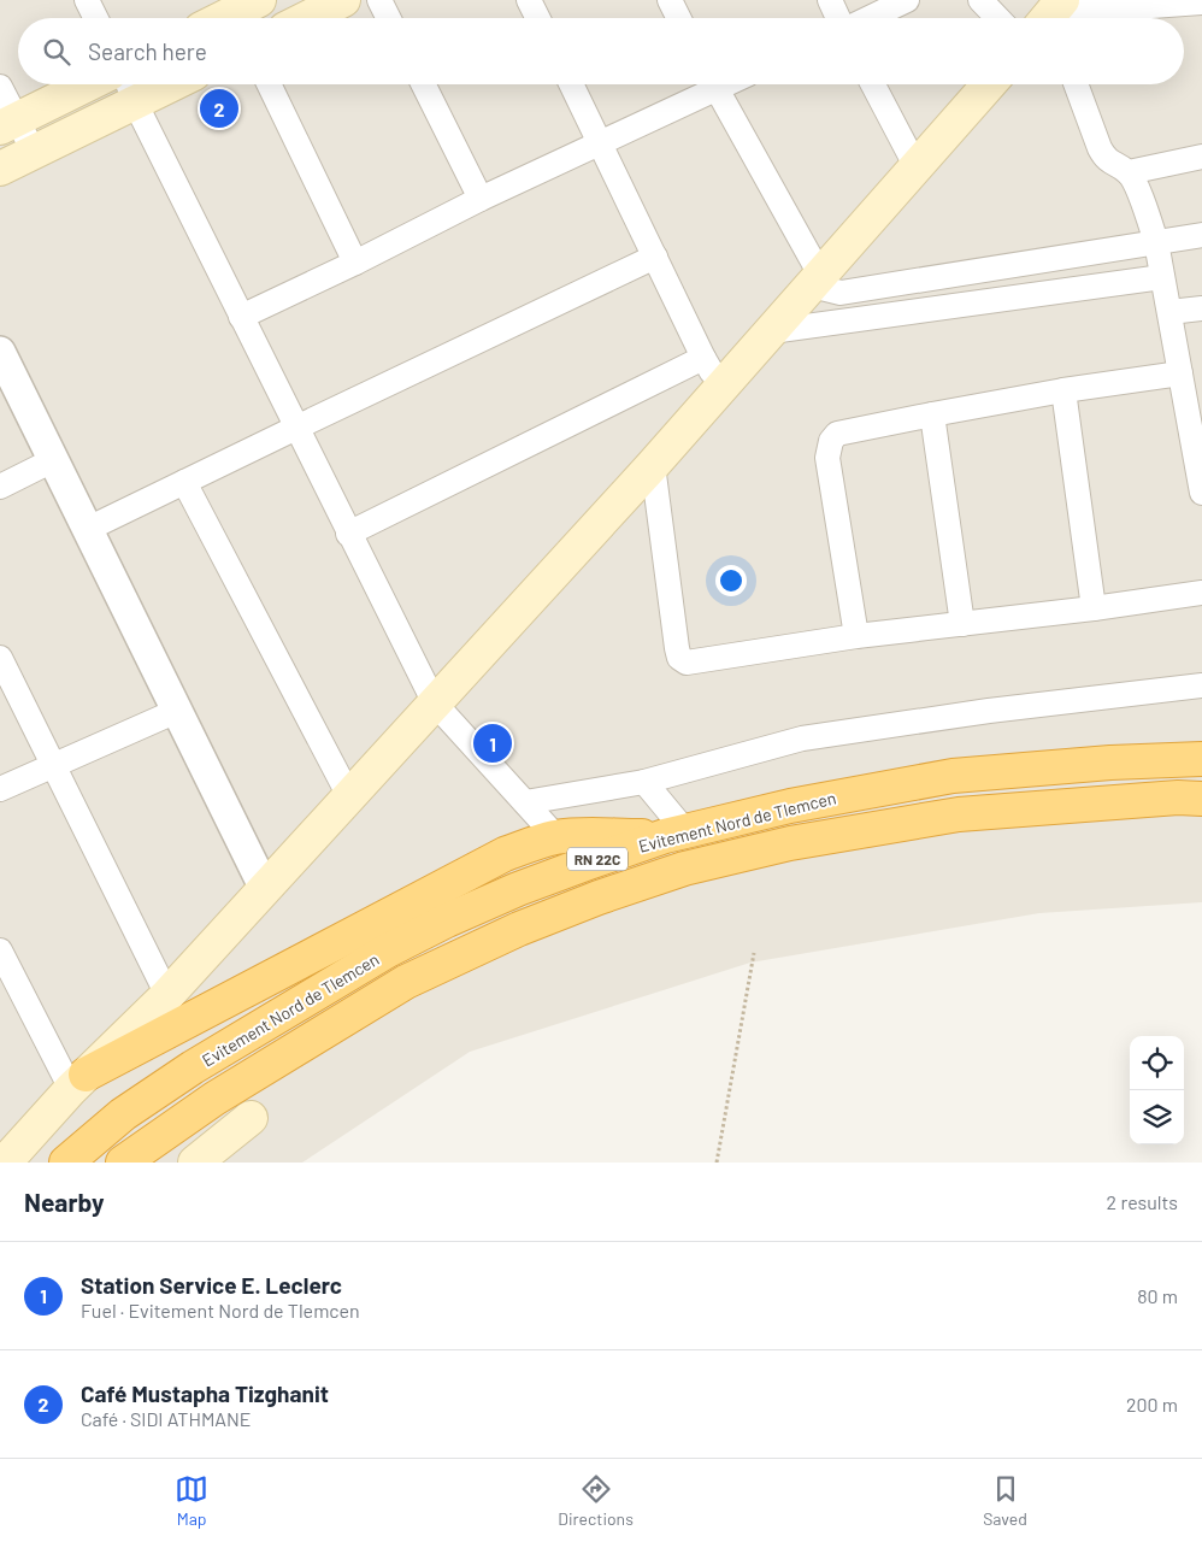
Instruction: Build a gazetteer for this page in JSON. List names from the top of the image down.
{
  "streets": {
    "highway": ["Evitement Nord de Tlemcen", "RN 22C"]
  },
  "page": {
    "search": "Search here",
    "pins": ["2", "1"],
    "heading": ["Nearby", "2 results"],
    "list": [
      {
        "mark": "1",
        "name": "Station Service E. Leclerc",
        "note": "Fuel · Evitement Nord de Tlemcen",
        "value": "80 m"
      },
      {
        "mark": "2",
        "name": "Café Mustapha Tizghanit",
        "note": "Café · SIDI ATHMANE",
        "value": "200 m"
      }
    ],
    "nav": ["Map", "Directions", "Saved"]
  }
}
